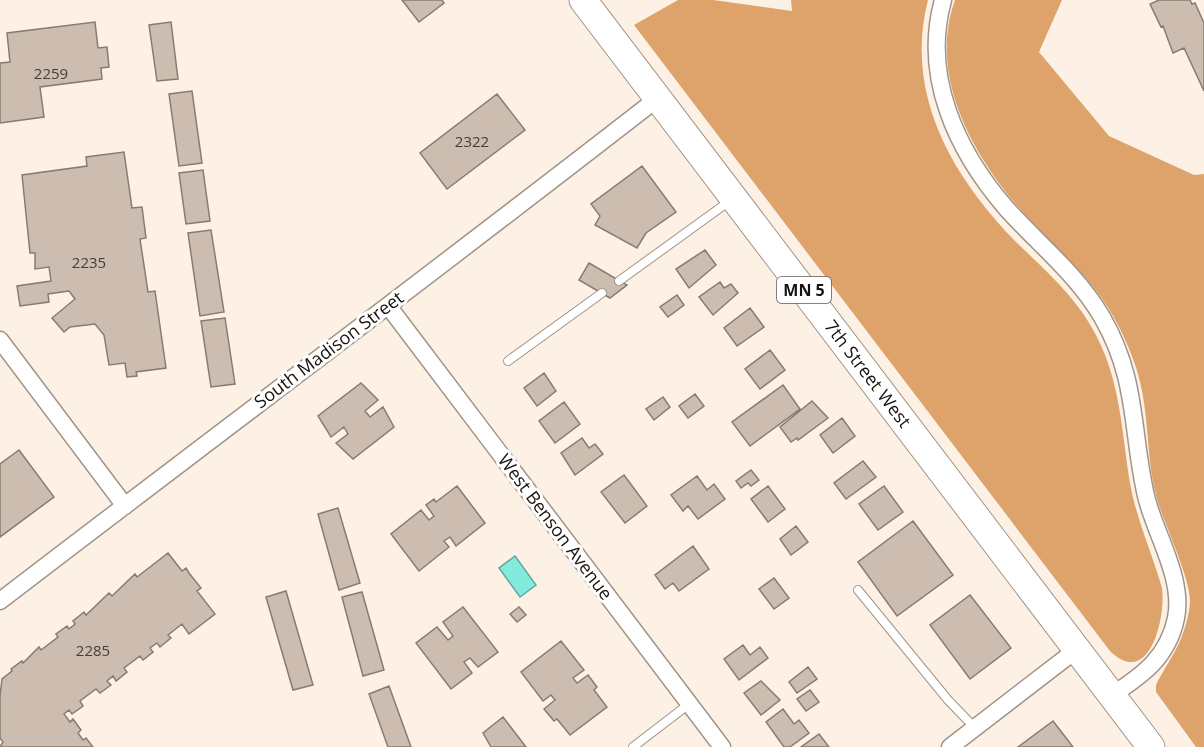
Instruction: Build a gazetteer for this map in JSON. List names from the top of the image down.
{
  "streets": {
    "main road": ["MN 5", "7th Street West"],
    "street": ["South Madison Street", "West Benson Avenue"]
  },
  "crossings": [
    ["South Madison Street", "7th Street West"],
    ["South Madison Street", "West Benson Avenue"]
  ],
  "house_numbers": [
    "2259",
    "2322",
    "2235",
    "2285"
  ]
}
